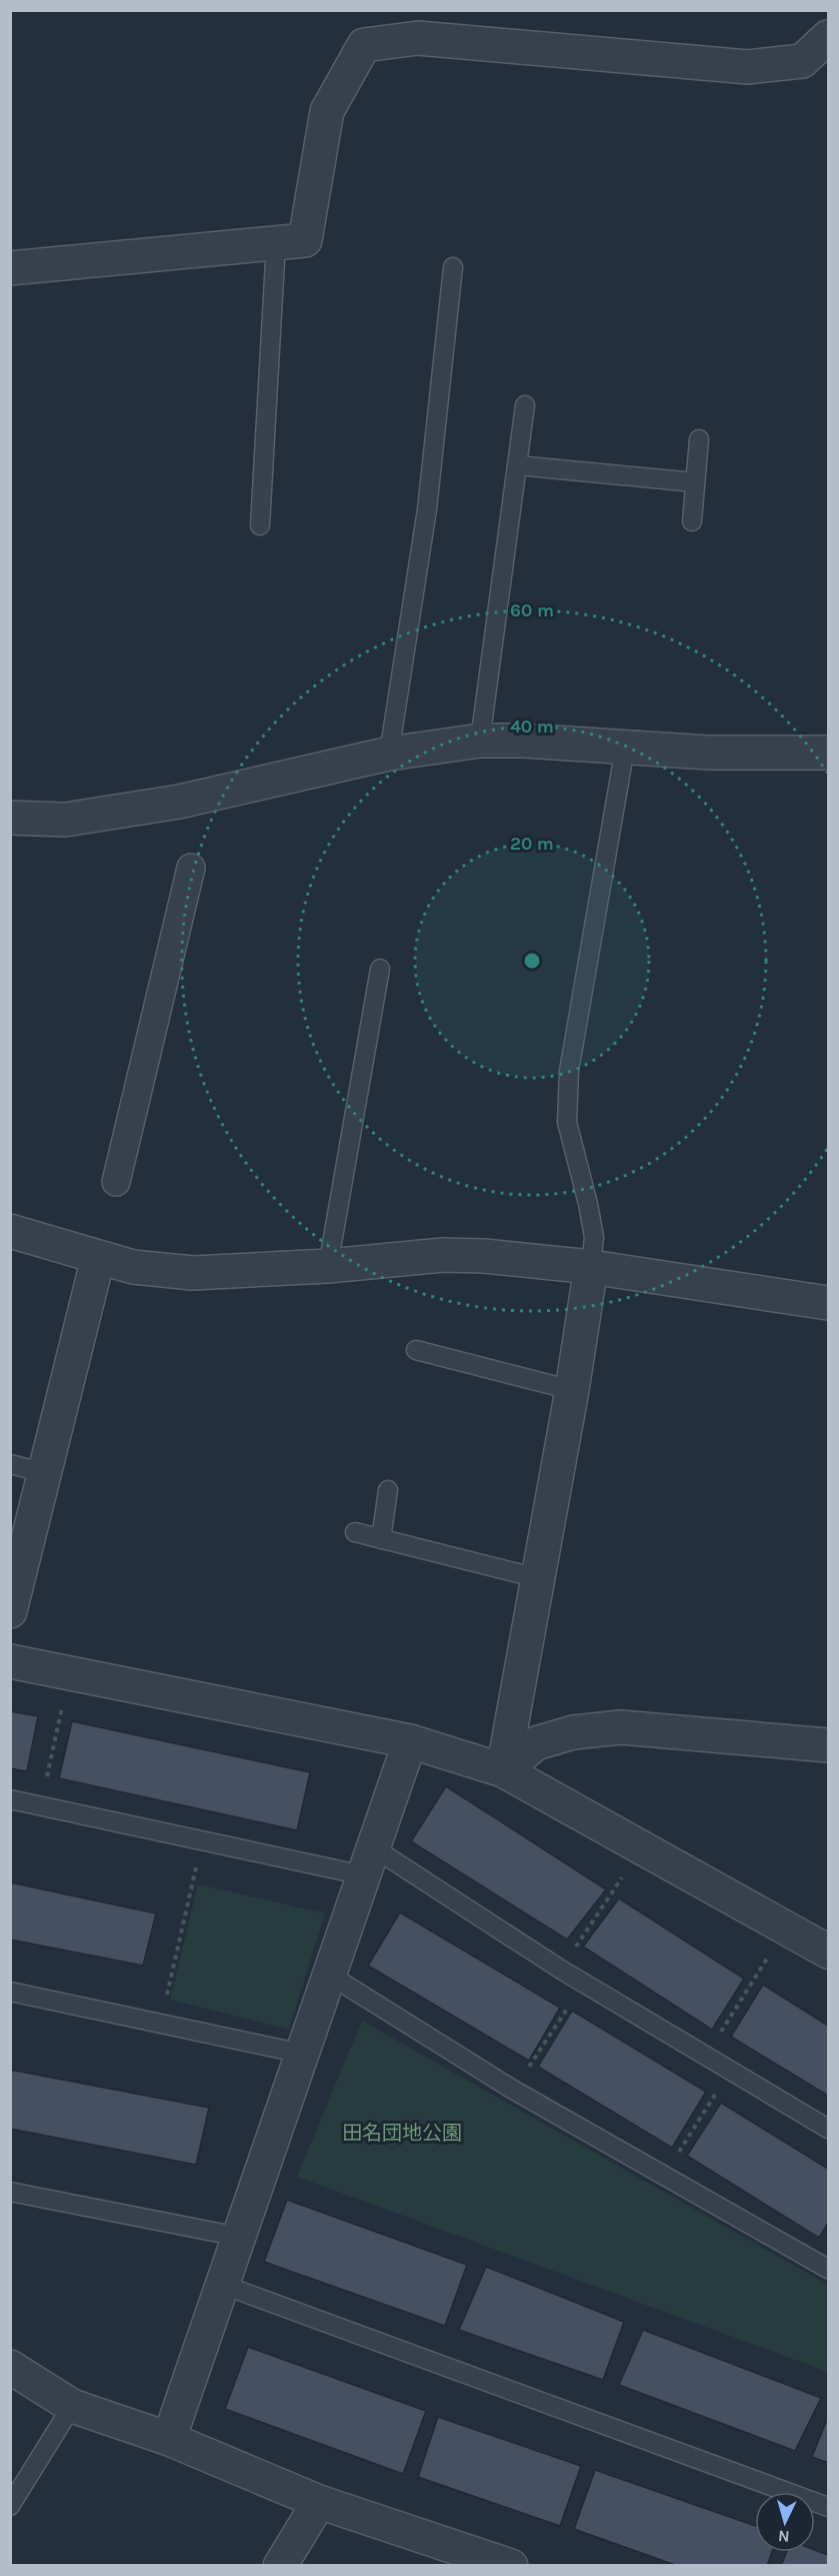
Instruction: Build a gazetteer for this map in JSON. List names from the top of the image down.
{
  "parks": ["田名団地公園"],
  "north": "bottom",
  "rings": ["60 m", "40 m", "20 m"]
}
